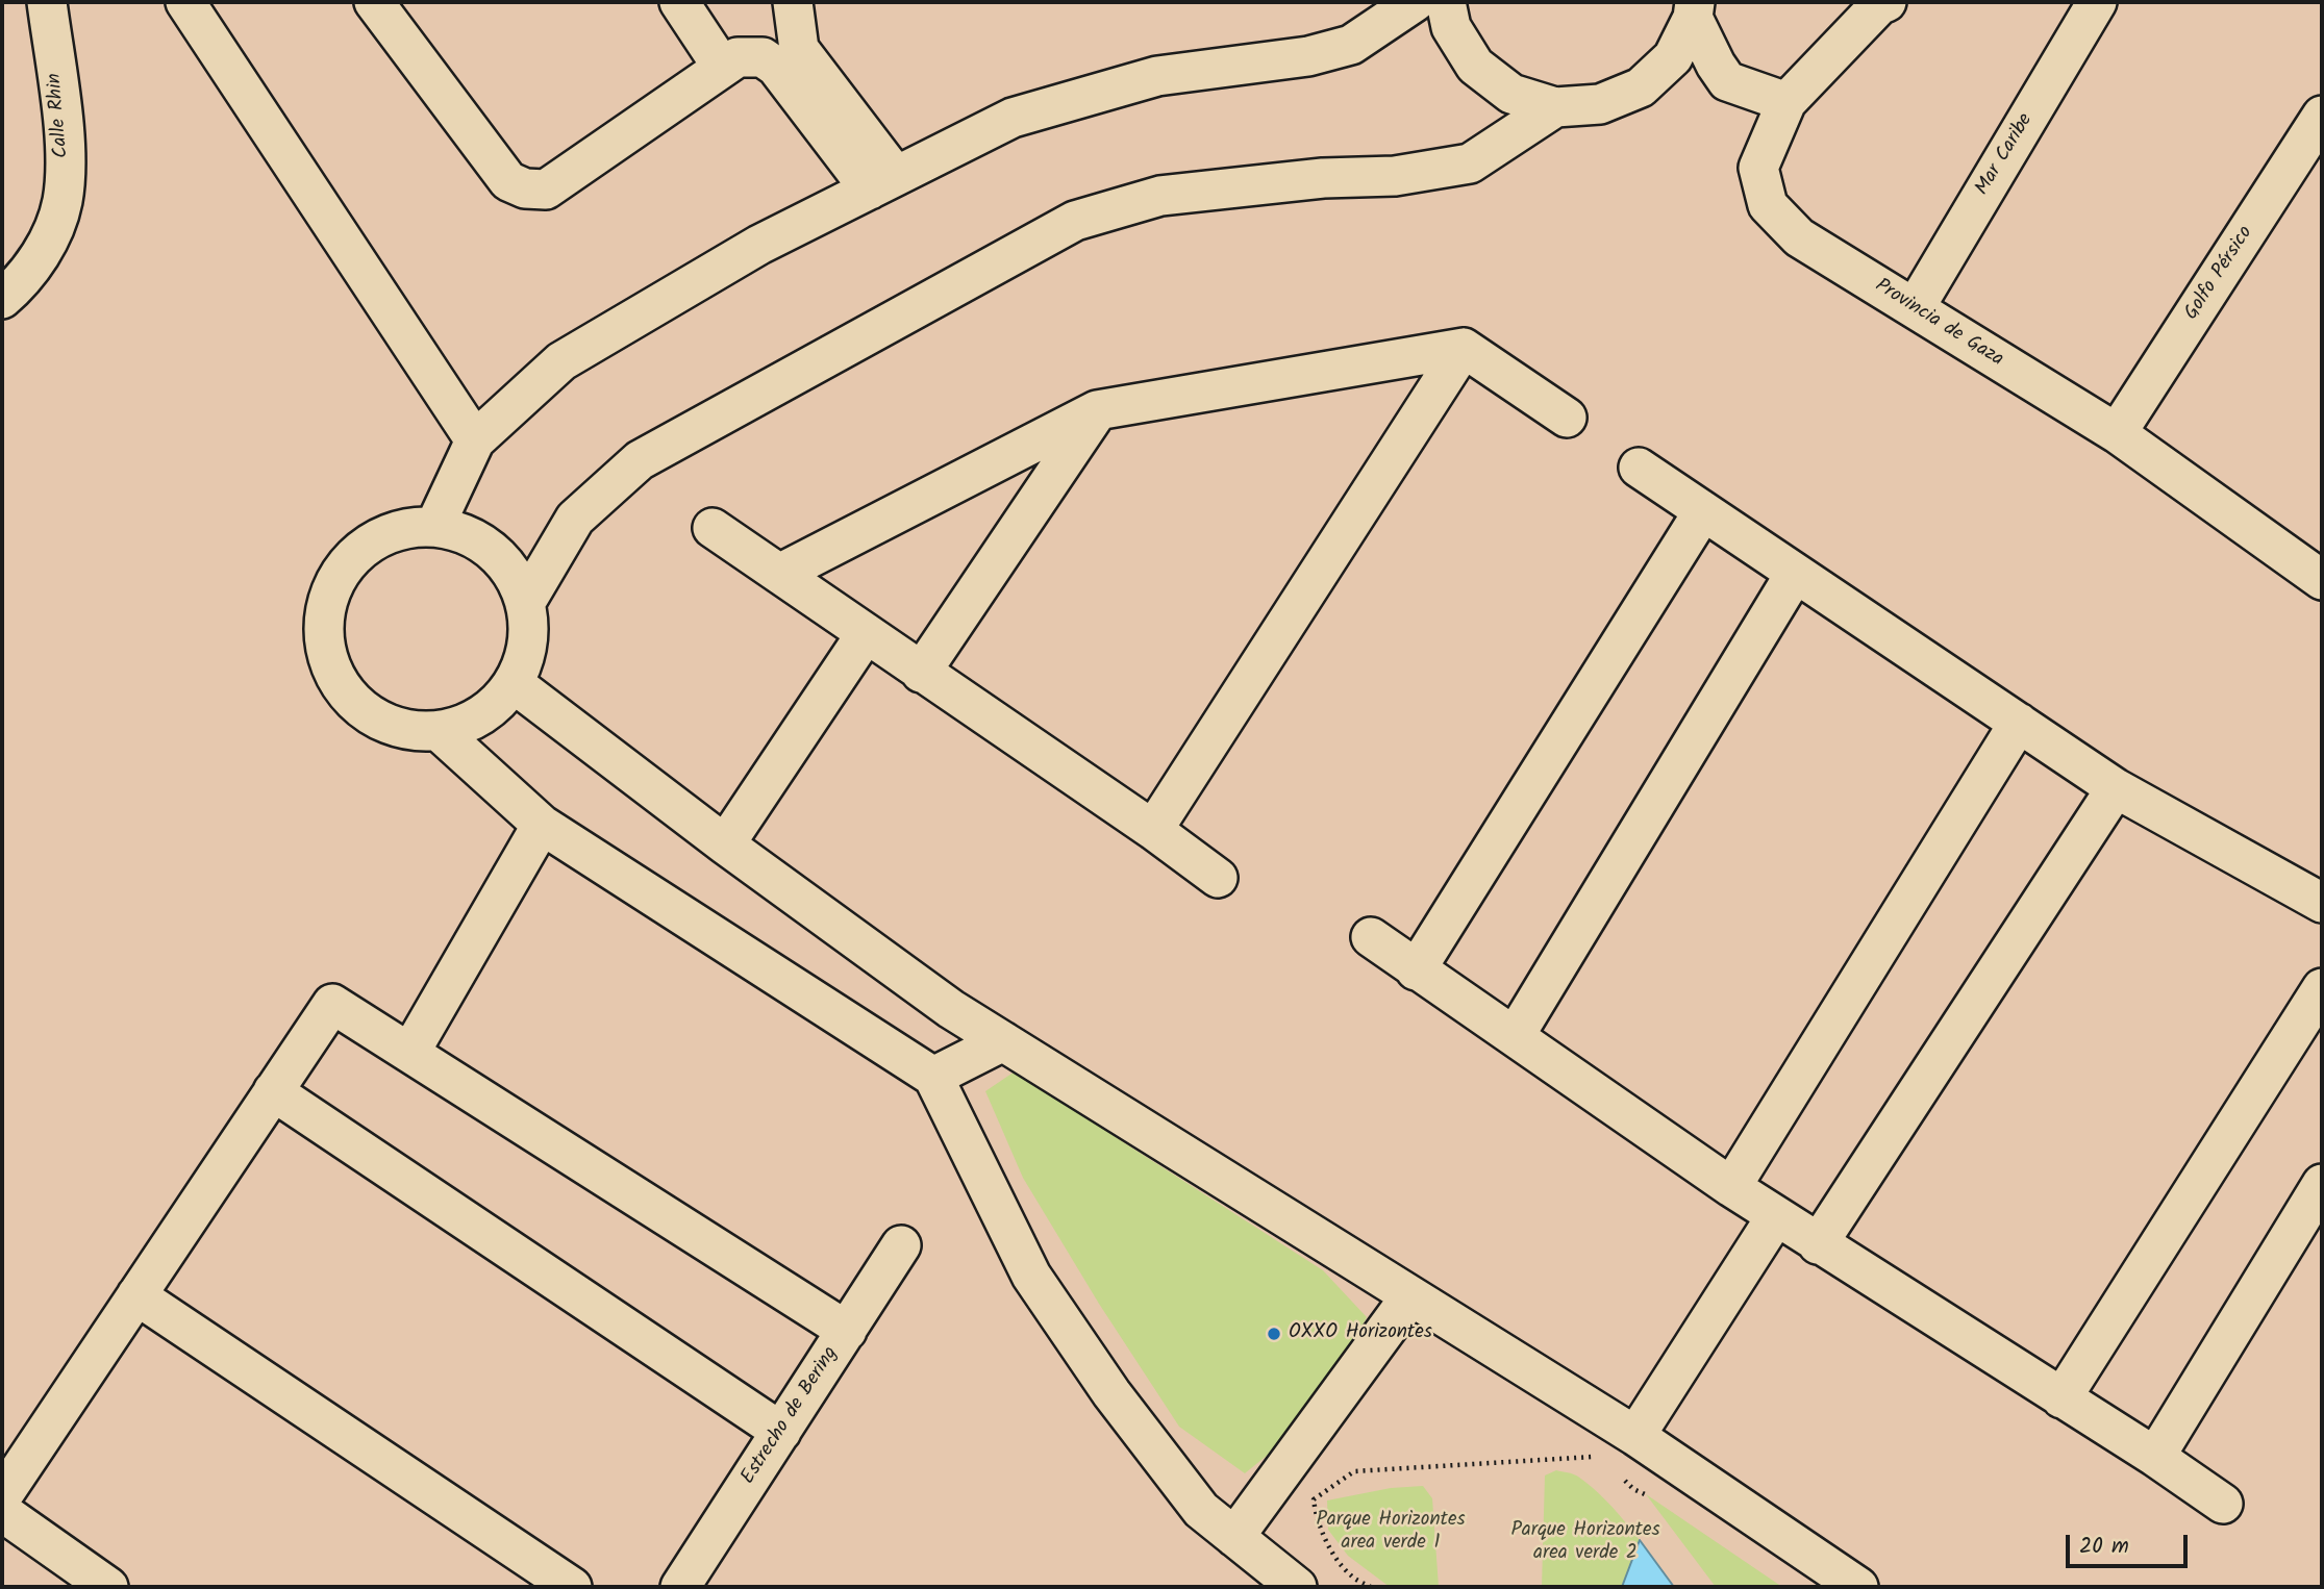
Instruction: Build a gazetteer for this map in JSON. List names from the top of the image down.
{
  "streets": {
    "street": [
      "Calle Rhin",
      "Mar Caribe",
      "Golfo Pérsico",
      "Provincia de Gaza",
      "Estrecho de Bering"
    ]
  },
  "crossings": [
    ["Mar Caribe", "Provincia de Gaza"],
    ["Golfo Pérsico", "Provincia de Gaza"]
  ],
  "parks": ["Parque Horizontes area verde 1", "Parque Horizontes area verde 2"],
  "places": ["OXXO Horizontes"],
  "scale_bar": "20 m"
}
